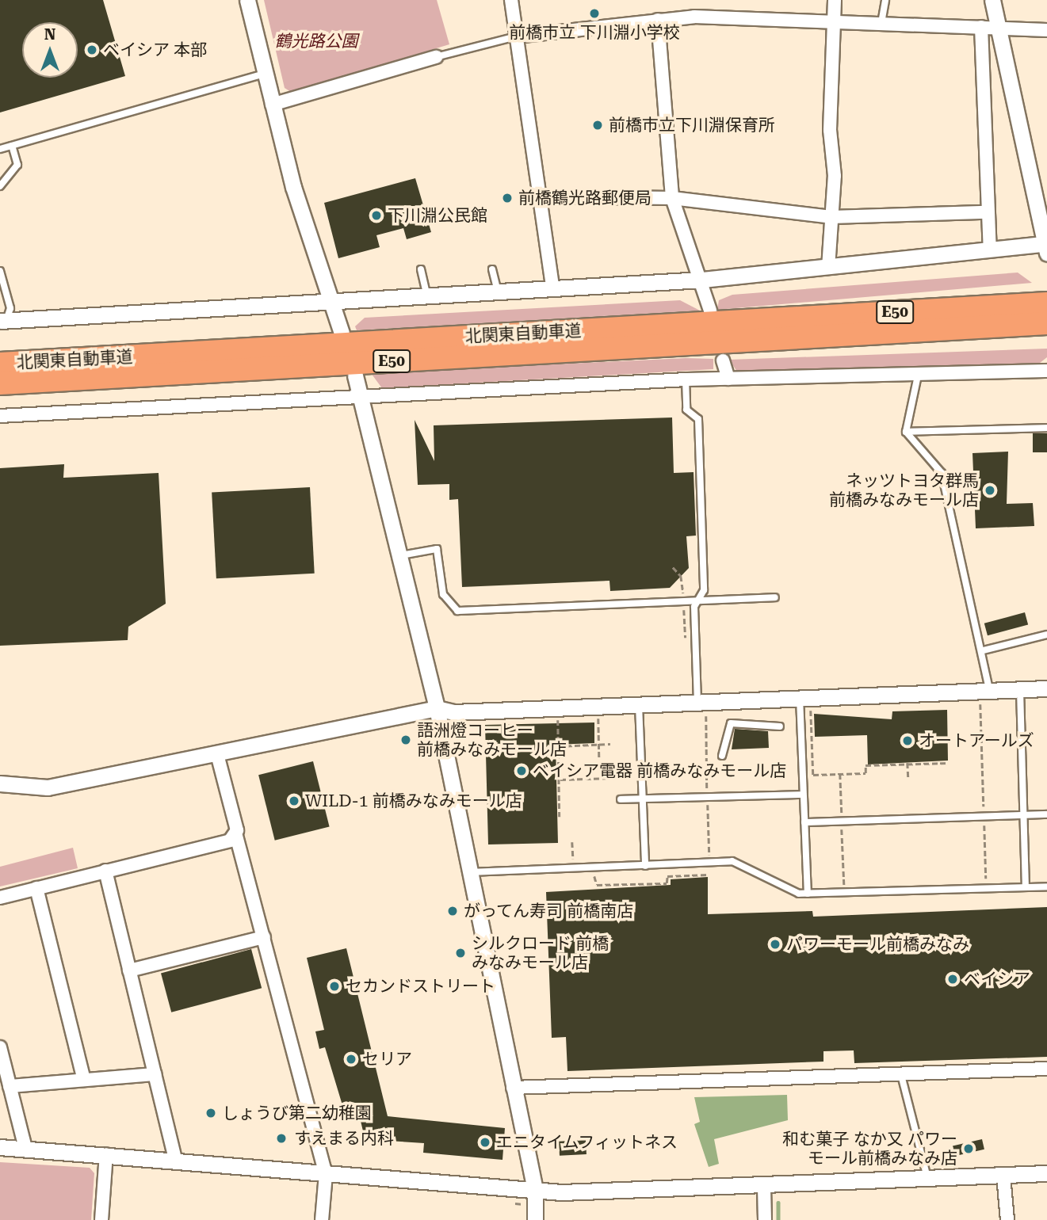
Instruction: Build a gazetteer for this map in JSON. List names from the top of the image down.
{
  "streets": {
    "highway": ["E50", "北関東自動車道"]
  },
  "parks": ["鶴光路公園"],
  "places": [
    "前橋市立 下川淵小学校",
    "ベイシア 本部",
    "前橋市立下川淵保育所",
    "前橋鶴光路郵便局",
    "下川淵公民館",
    "ネッツトヨタ群馬 前橋みなみモール店",
    "語洲燈コーヒー 前橋みなみモール店",
    "オートアールズ",
    "ベイシア電器 前橋みなみモール店",
    "WILD-1 前橋みなみモール店",
    "がってん寿司 前橋南店",
    "パワーモール前橋みなみ",
    "シルクロード 前橋 みなみモール店",
    "ベイシア",
    "セカンドストリート",
    "セリア",
    "しょうび第二幼稚園",
    "すえまる内科",
    "エニタイムフィットネス",
    "和む菓子 なか又 パワー モール前橋みなみ店"
  ],
  "north": "top"
}
